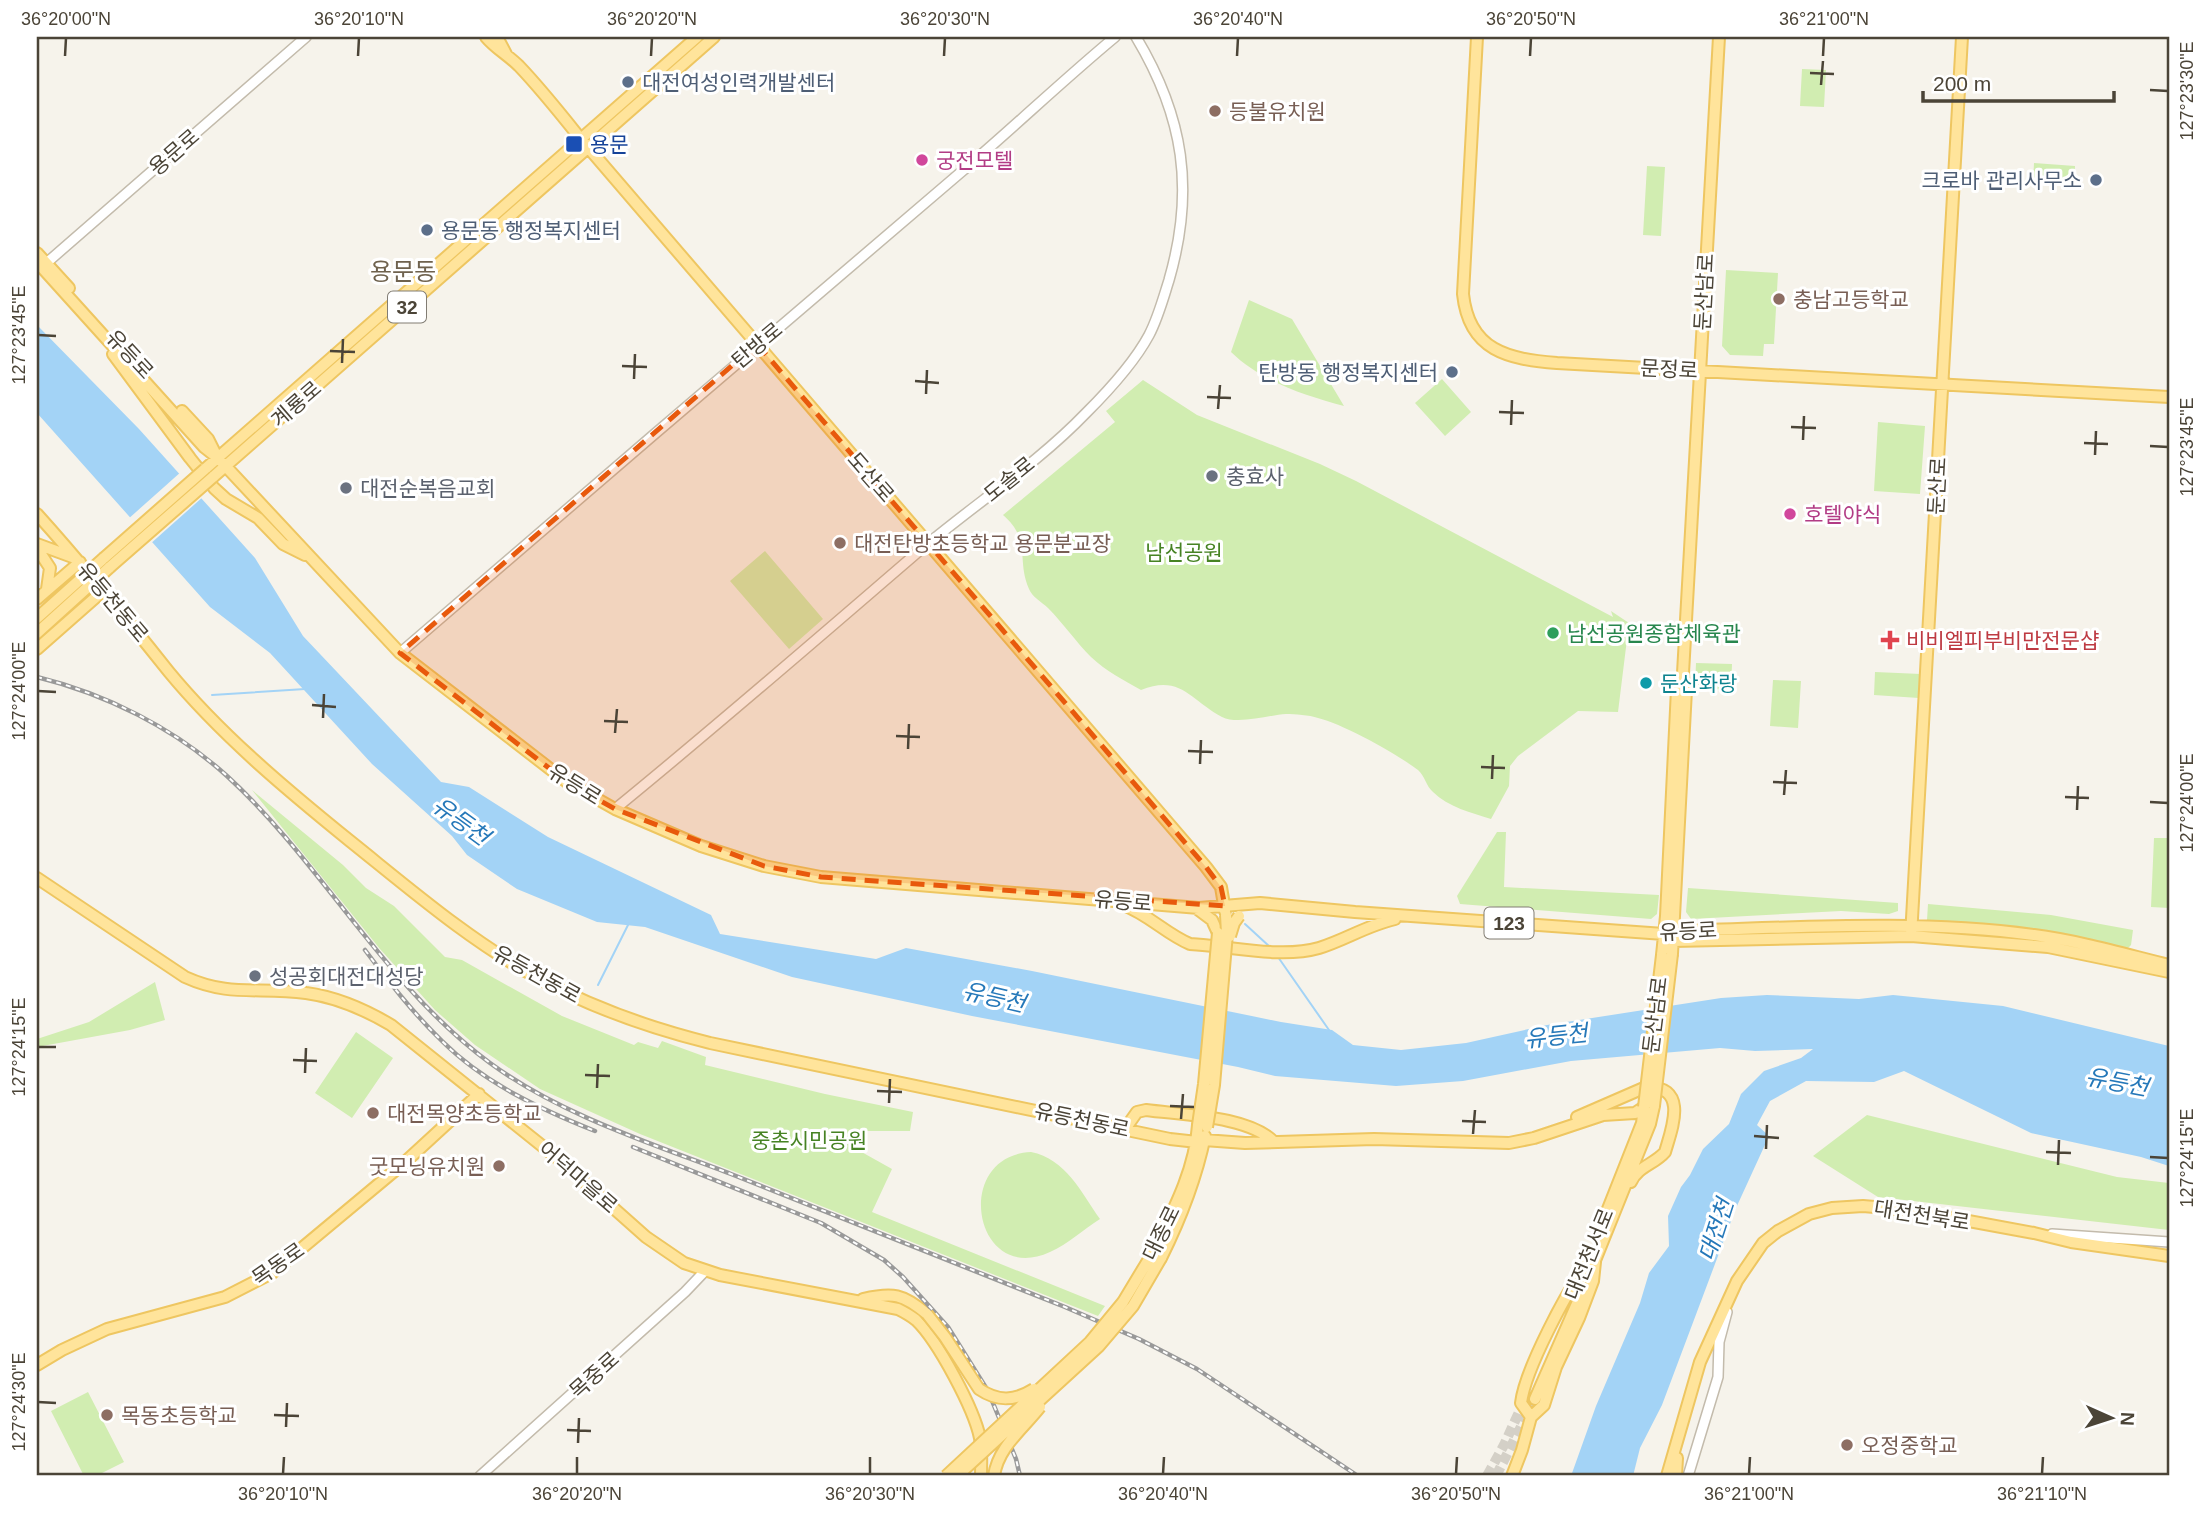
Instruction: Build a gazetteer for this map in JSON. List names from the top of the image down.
{
  "streets": {
    "main road": [
      "둔산남로",
      "32",
      "유등로",
      "문정로",
      "계룡로",
      "도산로",
      "둔산로",
      "유등천동로",
      "123",
      "어덕마을로",
      "대전천북로",
      "대종로",
      "대전천서로",
      "목동로"
    ],
    "street": [
      "용문로",
      "탄방로",
      "도솔로",
      "목중로"
    ]
  },
  "crossings": [
    ["용문로", "유등로"],
    ["둔산남로", "유등로"],
    ["둔산남로", "문정로"],
    ["둔산남로", "유등천동로"],
    ["둔산남로", "대전천서로"],
    ["탄방로", "유등로"],
    ["탄방로", "도산로"],
    ["유등로", "계룡로"],
    ["유등로", "도산로"],
    ["유등로", "도솔로"],
    ["유등로", "둔산로"],
    ["유등로", "대종로"],
    ["문정로", "둔산로"],
    ["계룡로", "도산로"],
    ["계룡로", "유등천동로"],
    ["도산로", "도솔로"],
    ["도산로", "대종로"],
    ["유등천동로", "대종로"],
    ["유등천동로", "대전천서로"],
    ["어덕마을로", "목동로"],
    ["어덕마을로", "목중로"]
  ],
  "districts": ["용문동"],
  "water": ["유등천", "대전천"],
  "parks": ["남선공원", "중촌시민공원"],
  "places": {
    "other": [
      "대전여성인력개발센터",
      "등불유치원",
      "궁전모텔",
      "크로바 관리사무소",
      "용문동 행정복지센터",
      "충남고등학교",
      "탄방동 행정복지센터",
      "충효사",
      "대전순복음교회",
      "호텔야식",
      "대전탄방초등학교 용문분교장",
      "남선공원종합체육관",
      "둔산화랑",
      "성공회대전대성당",
      "대전목양초등학교",
      "굿모닝유치원",
      "목동초등학교",
      "오정중학교"
    ],
    "transit": ["용문"],
    "health": ["비비엘피부비만전문샵"]
  },
  "scale_bar": "200 m",
  "north": "right",
  "coordinates": [
    "36°20'00\"N",
    "36°20'10\"N",
    "36°20'20\"N",
    "36°20'30\"N",
    "36°20'40\"N",
    "36°20'50\"N",
    "36°21'00\"N",
    "127°23'30\"E",
    "127°23'45\"E",
    "127°24'00\"E",
    "127°24'15\"E",
    "127°24'30\"E",
    "36°21'10\"N"
  ]
}
